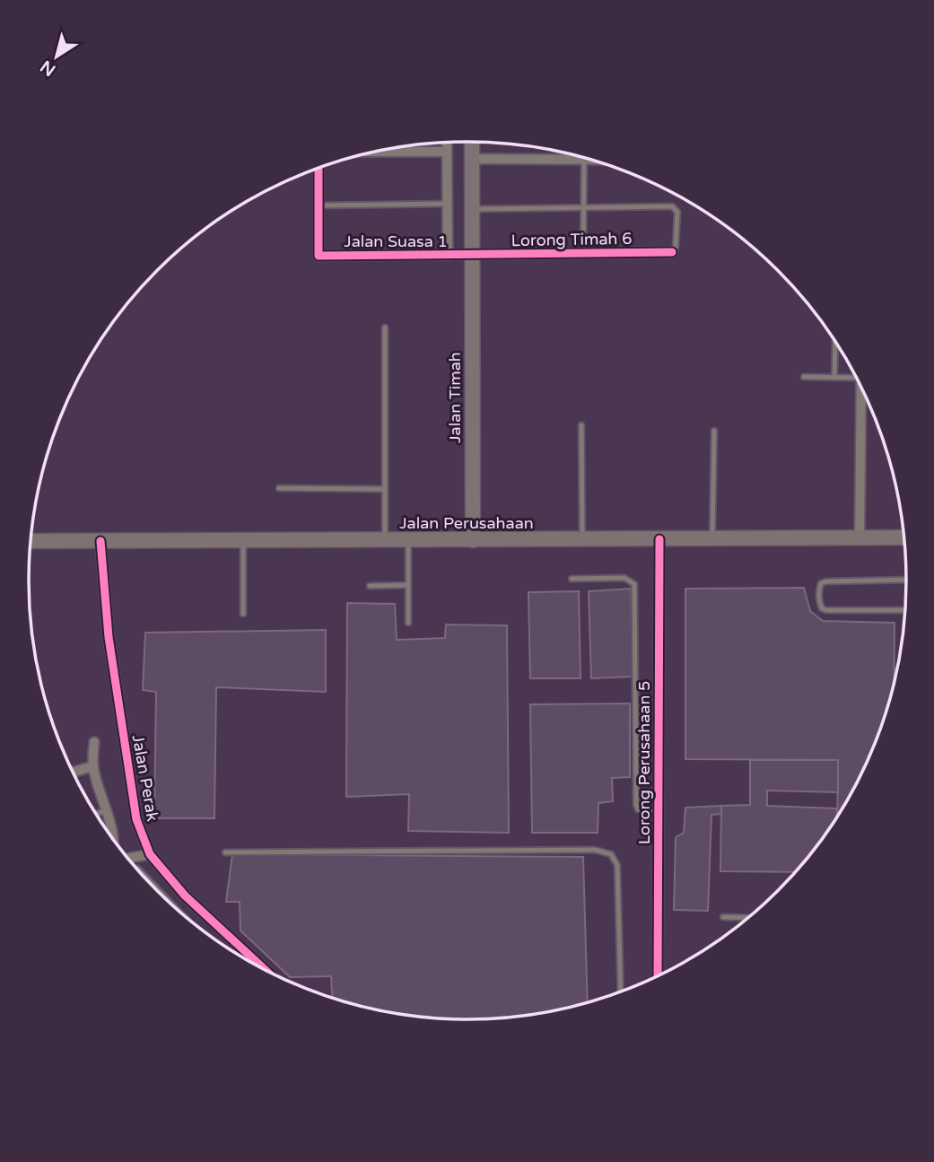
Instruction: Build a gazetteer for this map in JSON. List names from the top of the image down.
{
  "streets": {
    "main road": ["Jalan Timah", "Jalan Perusahaan"],
    "street": [
      "Lorong Timah 6",
      "Jalan Suasa 1",
      "Lorong Perusahaan 5",
      "Jalan Perak"
    ]
  },
  "crossings": [
    ["Lorong Timah 6", "Jalan Suasa 1"],
    ["Lorong Timah 6", "Jalan Timah"],
    ["Jalan Suasa 1", "Jalan Timah"],
    ["Jalan Timah", "Jalan Perusahaan"],
    ["Jalan Perusahaan", "Lorong Perusahaan 5"],
    ["Jalan Perusahaan", "Jalan Perak"]
  ],
  "north": "bottom left"
}
